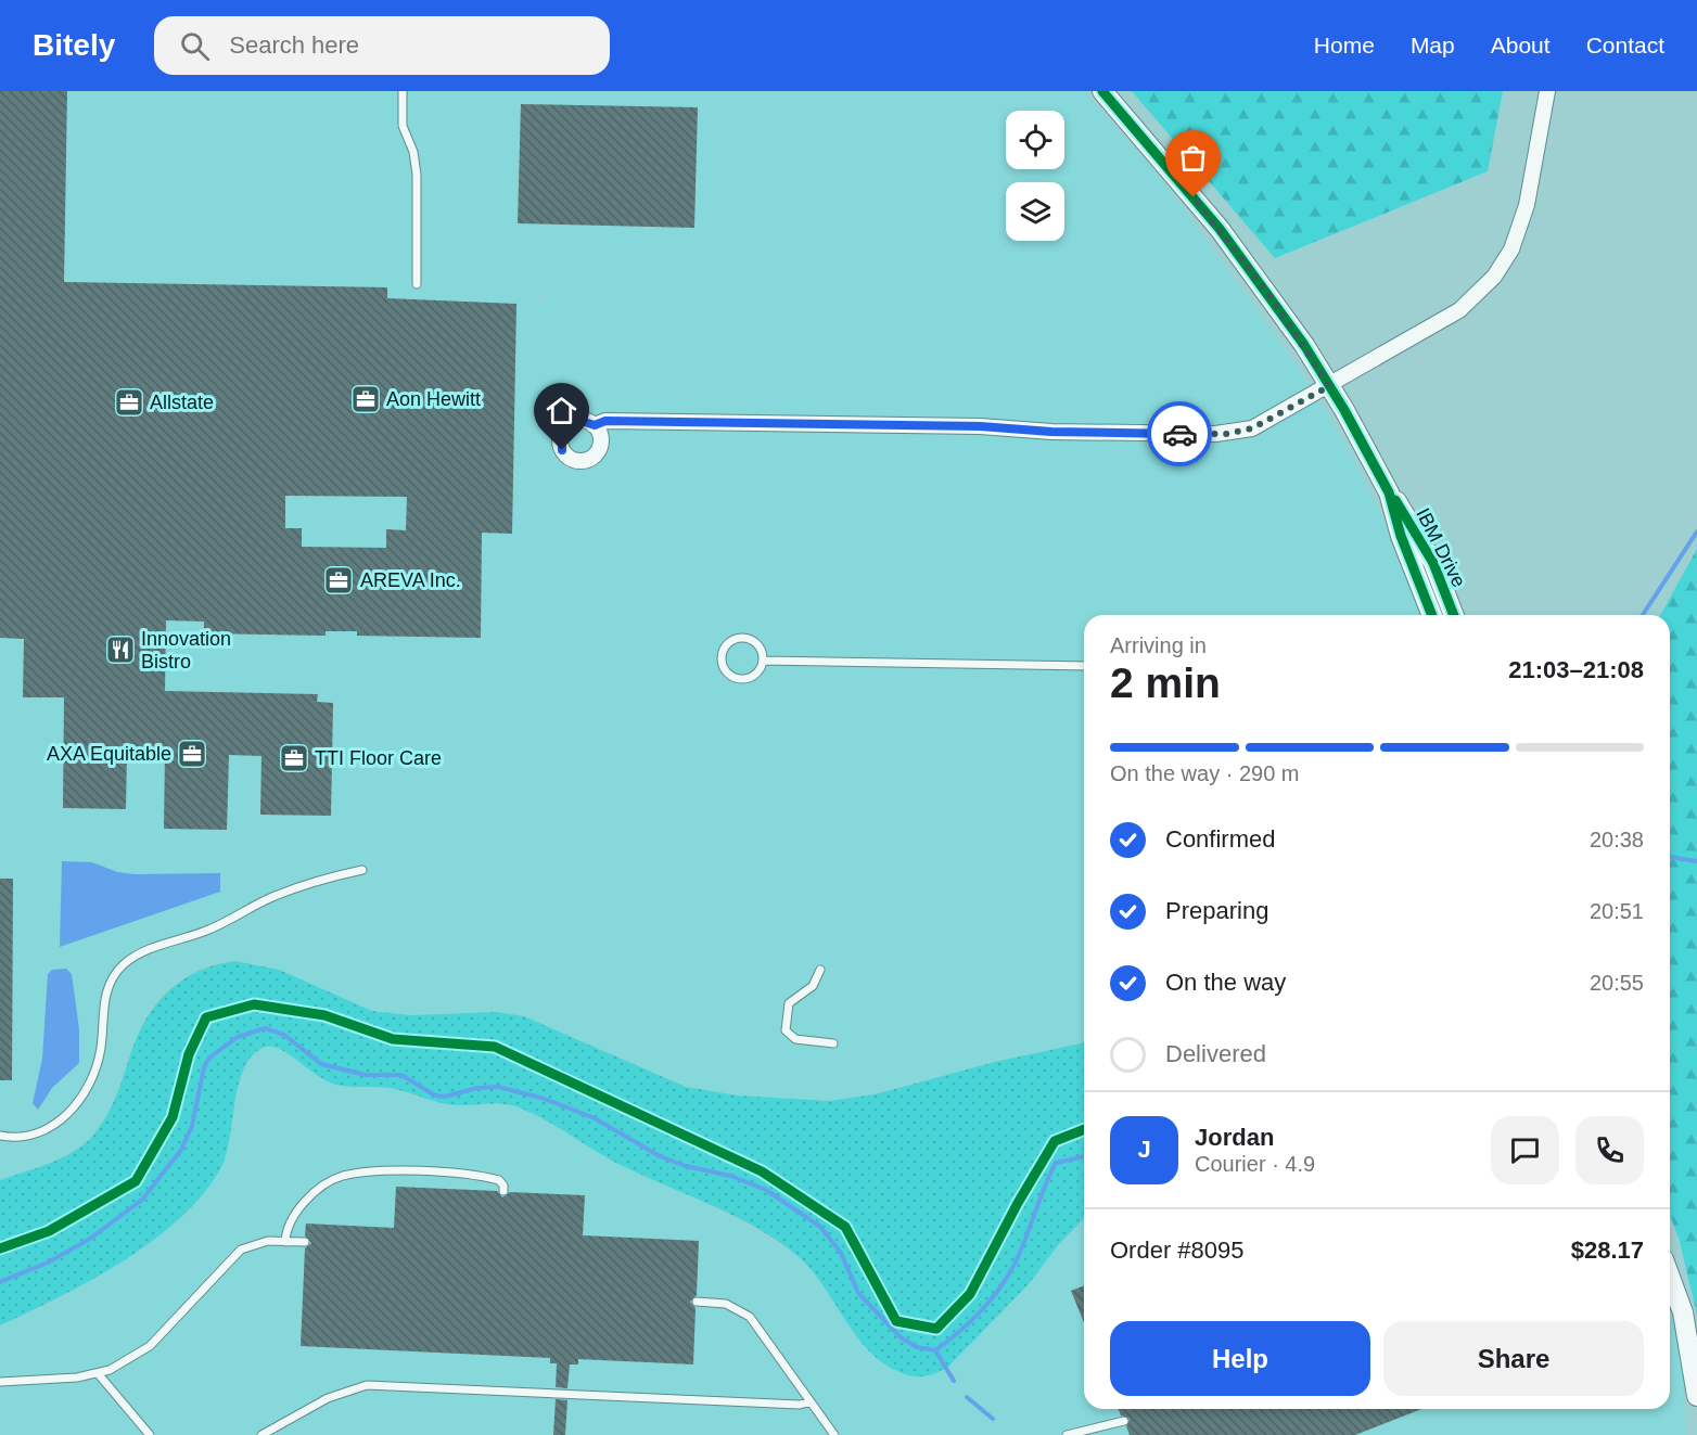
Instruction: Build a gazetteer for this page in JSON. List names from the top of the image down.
{
  "streets": {
    "street": ["IBM Drive"]
  },
  "places": {
    "office": [
      "Aon Hewitt",
      "Allstate",
      "AREVA Inc.",
      "AXA Equitable",
      "TTI Floor Care"
    ],
    "restaurant": ["Innovation Bistro"]
  },
  "page": {
    "header": "Bitely",
    "search": "Search here",
    "nav": [
      "Home",
      "Map",
      "About",
      "Contact"
    ],
    "heading": ["2 min", "Arriving in", "21:03–21:08"],
    "panel": [
      "Jordan",
      "Courier · 4.9",
      "Order #8095",
      "$28.17"
    ],
    "bar": "On the way · 290 m",
    "list": [
      ["Confirmed", "20:38"],
      ["Preparing", "20:51"],
      ["On the way", "20:55"],
      "Delivered"
    ],
    "round": "J",
    "buttons": ["Help", "Share"]
  }
}
